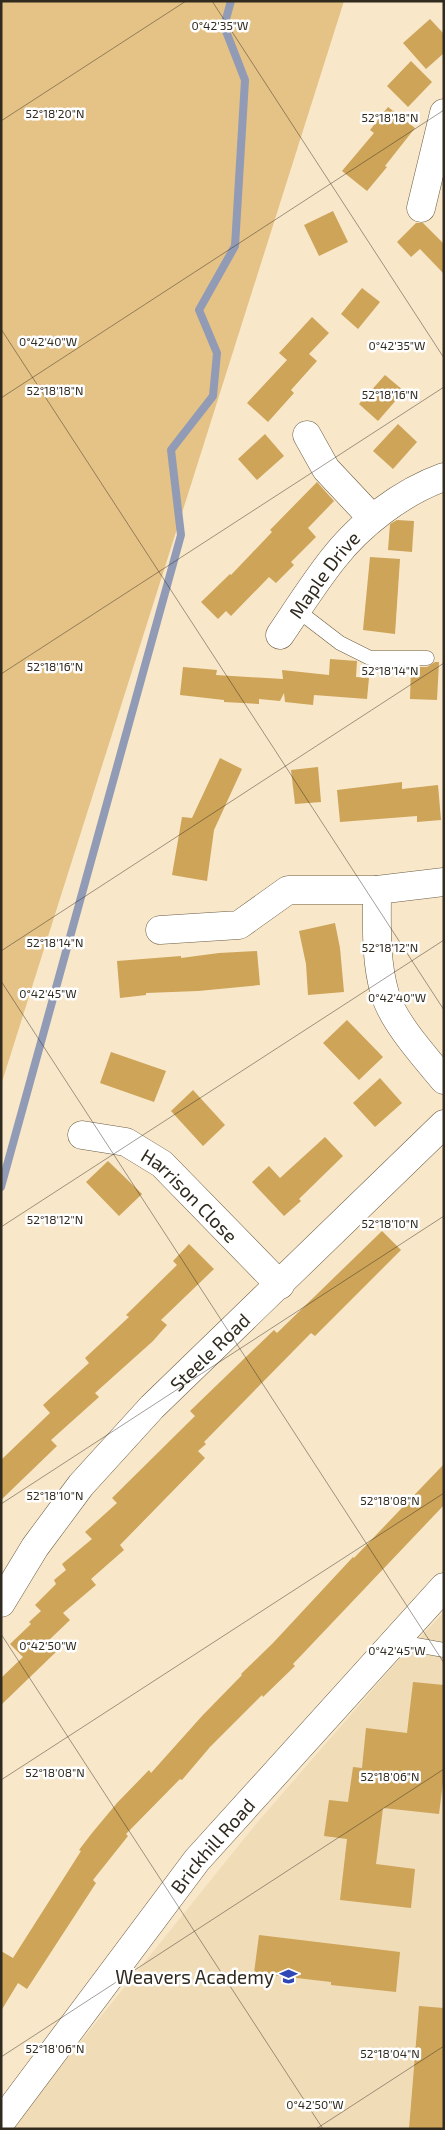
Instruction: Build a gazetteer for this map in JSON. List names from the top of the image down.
{
  "streets": {
    "street": [
      "Maple Drive",
      "Harrison Close",
      "Steele Road",
      "Brickhill Road"
    ]
  },
  "crossings": [
    ["Harrison Close", "Steele Road"]
  ],
  "places": {
    "school or university": ["Weavers Academy"]
  },
  "coordinates": [
    "0°42'35\"W",
    "52°18'20\"N",
    "52°18'18\"N",
    "0°42'40\"W",
    "52°18'16\"N",
    "52°18'14\"N",
    "52°18'12\"N",
    "0°42'45\"W",
    "52°18'10\"N",
    "52°18'08\"N",
    "0°42'50\"W",
    "52°18'06\"N",
    "52°18'04\"N"
  ]
}
